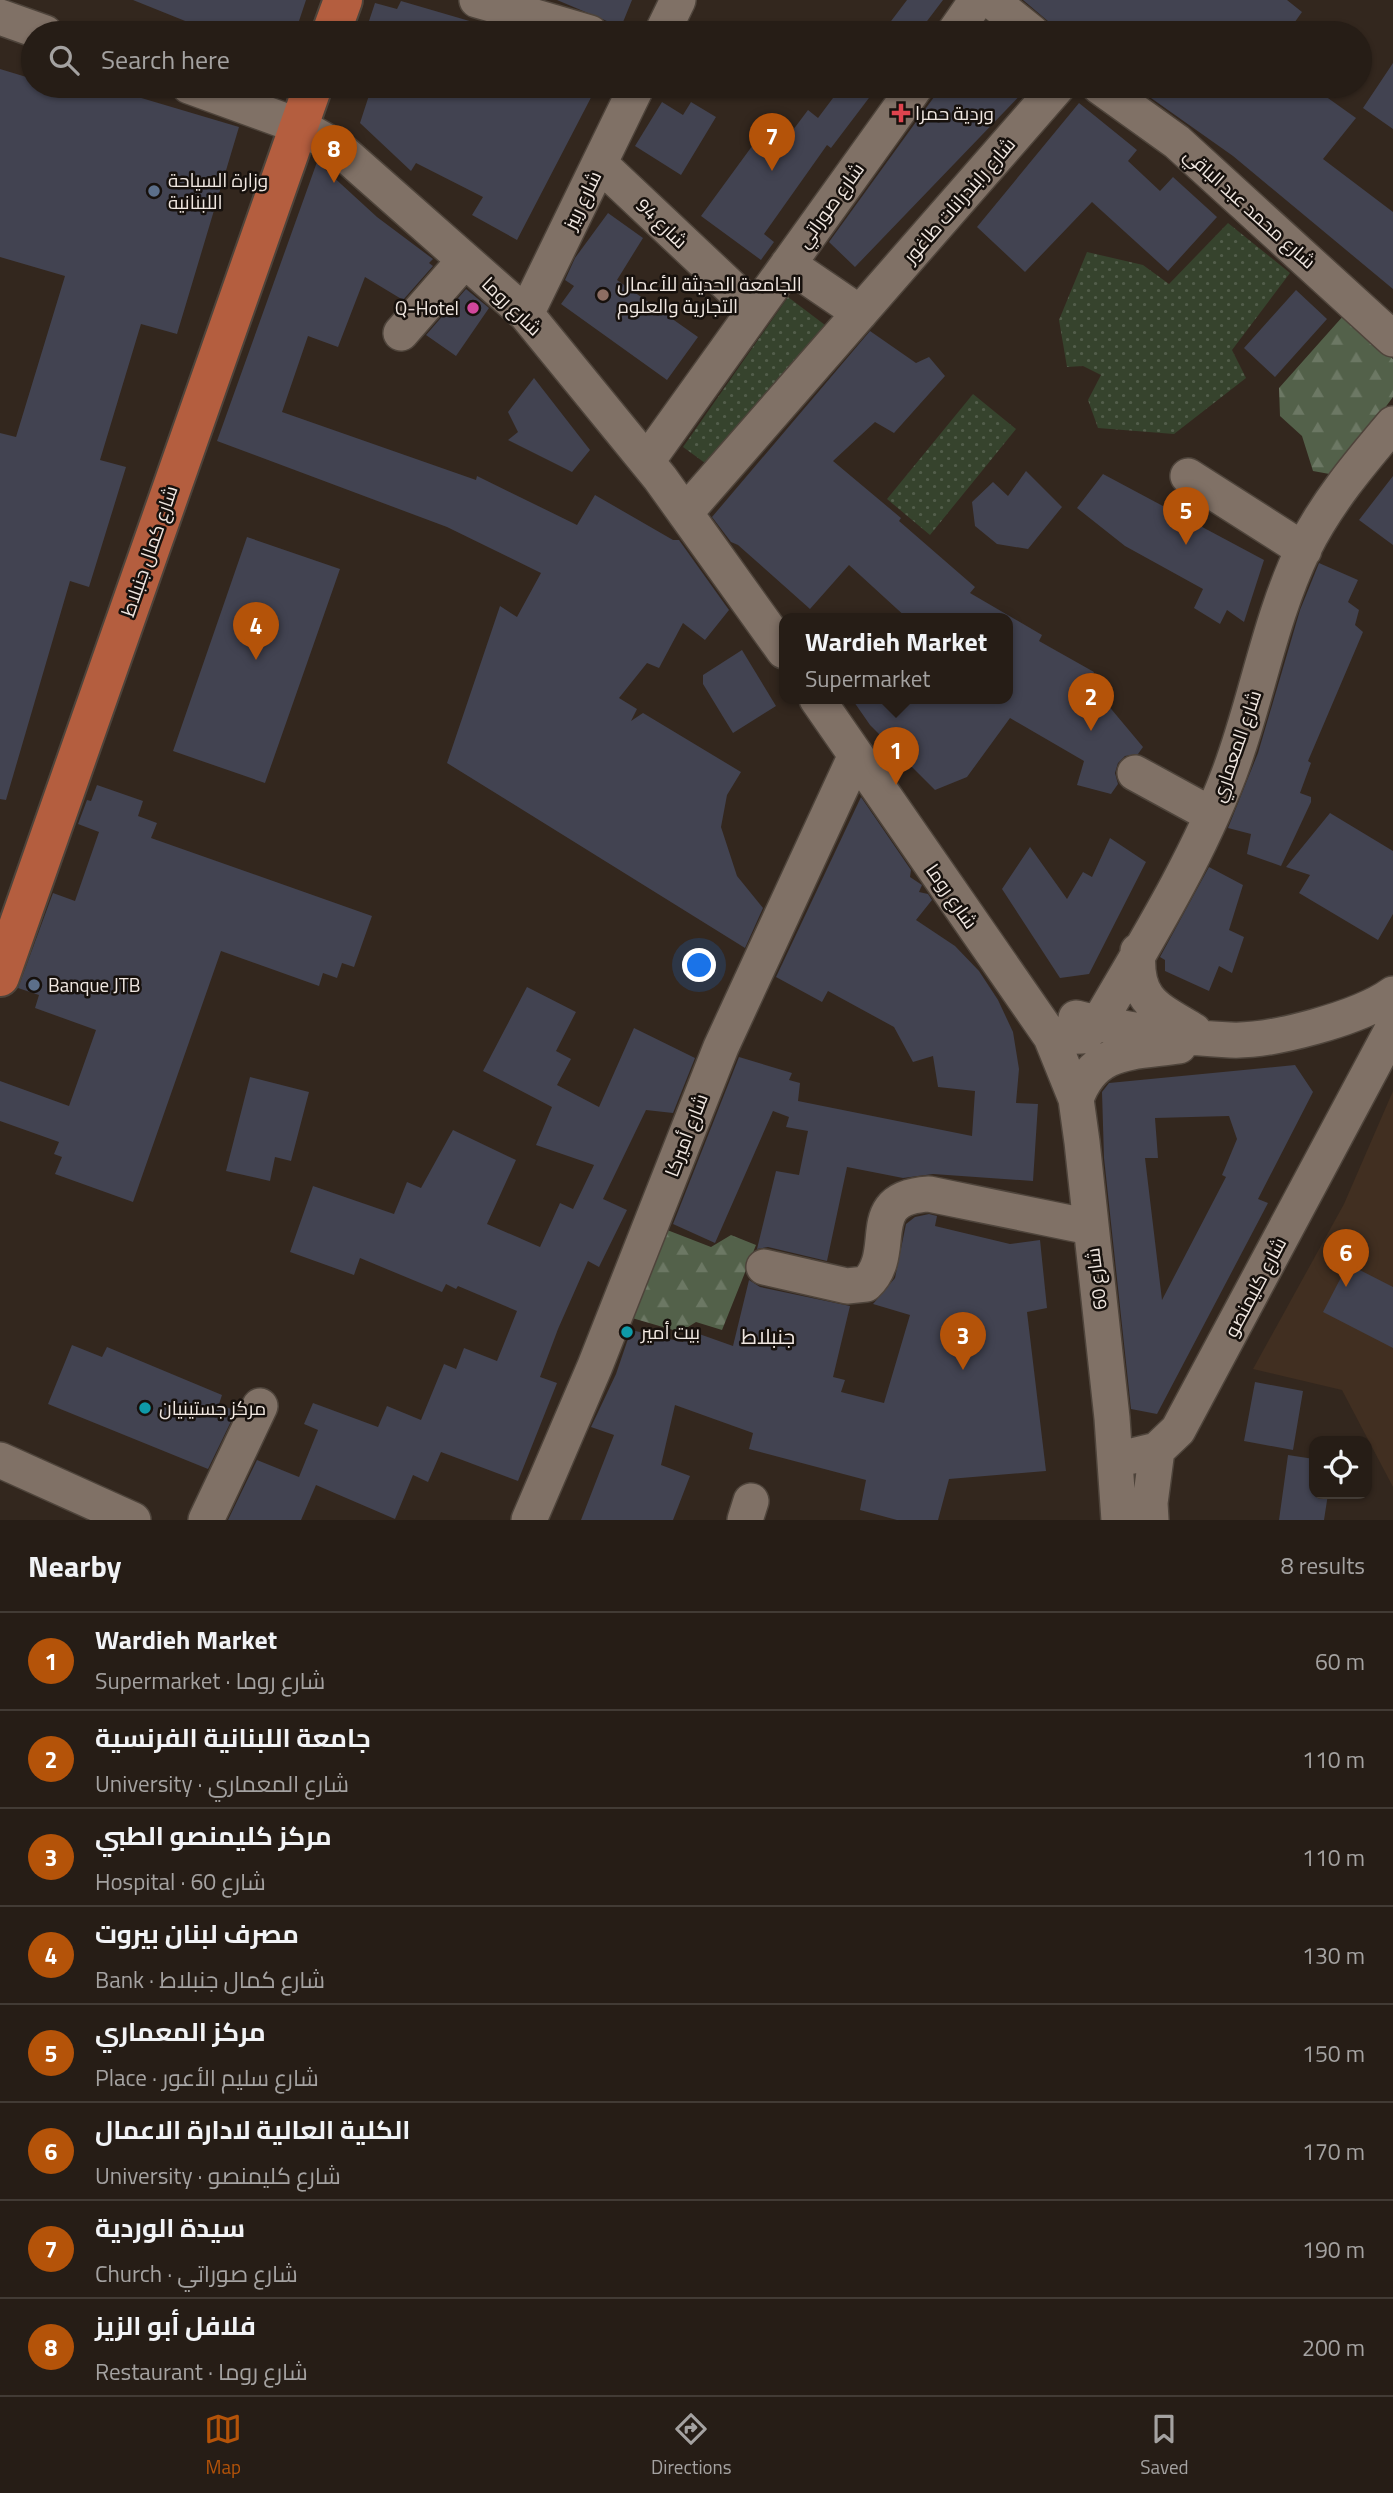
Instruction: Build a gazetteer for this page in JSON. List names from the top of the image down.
{
  "streets": {
    "main road": ["شارع كمال جنبلاط"],
    "street": [
      "شارع ربيز",
      "شارع رابندرانات طاغور",
      "شارع صوراتي",
      "شارع محمد عبد الباقي",
      "شارع 94",
      "شارع روما",
      "شارع المعماري",
      "شارع أميركا",
      "شارع 60",
      "شارع كليمنصو"
    ]
  },
  "crossings": [
    ["شارع ربيز", "شارع 94"],
    ["شارع ربيز", "شارع روما"],
    ["شارع رابندرانات طاغور", "شارع روما"],
    ["شارع صوراتي", "شارع 94"],
    ["شارع صوراتي", "شارع روما"],
    ["شارع روما", "شارع كمال جنبلاط"],
    ["شارع روما", "شارع أميركا"],
    ["شارع روما", "شارع 60"]
  ],
  "districts": ["جنبلاط"],
  "places": {
    "health": ["وردية حمرا"],
    "other": [
      "وزارة السياحة اللبنانية",
      "الجامعة الحديثة للأعمال التجارية والعلوم",
      "Q-Hotel",
      "Banque JTB",
      "بيت أمير",
      "مركز جستينيان"
    ]
  },
  "page": {
    "search": "Search here",
    "pins": [
      "7",
      "8",
      "5",
      "4",
      "2",
      "1",
      "6",
      "3"
    ],
    "popup": ["Wardieh Market", "Supermarket"],
    "heading": ["Nearby", "8 results"],
    "list": [
      {
        "mark": "1",
        "name": "Wardieh Market",
        "note": "Supermarket · شارع روما",
        "value": "60 m"
      },
      {
        "mark": "2",
        "name": "جامعة اللبنانية الفرنسية",
        "note": "University · شارع المعماري",
        "value": "110 m"
      },
      {
        "mark": "3",
        "name": "مركز كليمنصو الطبي",
        "note": "Hospital · شارع 60",
        "value": "110 m"
      },
      {
        "mark": "4",
        "name": "مصرف لبنان بيروت",
        "note": "Bank · شارع كمال جنبلاط",
        "value": "130 m"
      },
      {
        "mark": "5",
        "name": "مركز المعماري",
        "note": "Place · شارع سليم الأعور",
        "value": "150 m"
      },
      {
        "mark": "6",
        "name": "الكلية العالية لادارة الاعمال",
        "note": "University · شارع كليمنصو",
        "value": "170 m"
      },
      {
        "mark": "7",
        "name": "سيدة الوردية",
        "note": "Church · شارع صوراتي",
        "value": "190 m"
      },
      {
        "mark": "8",
        "name": "فلافل أبو الزيز",
        "note": "Restaurant · شارع روما",
        "value": "200 m"
      }
    ],
    "nav": ["Map", "Directions", "Saved"]
  }
}
